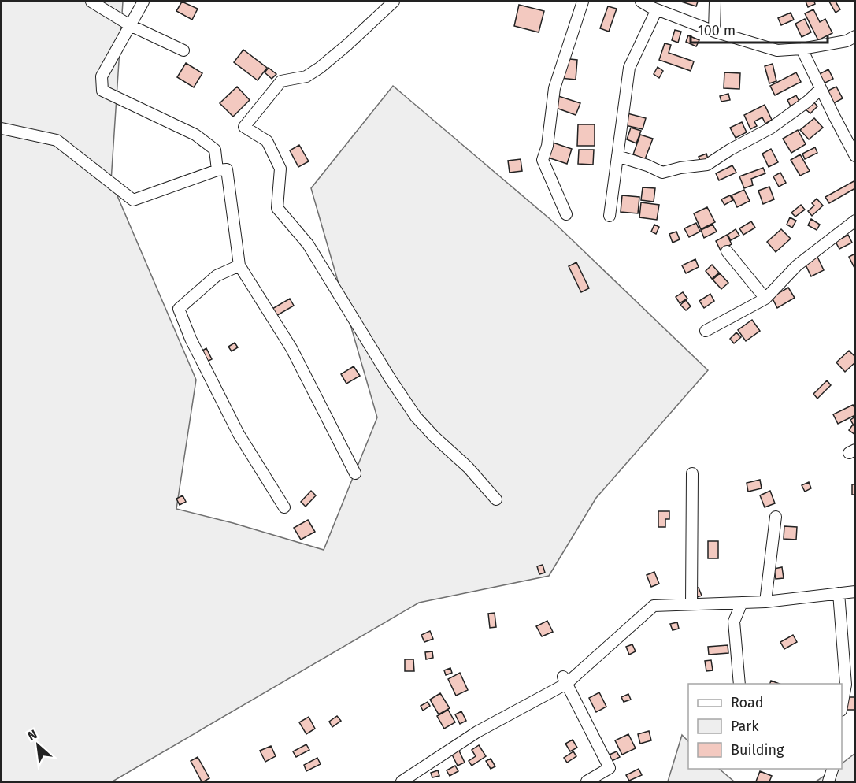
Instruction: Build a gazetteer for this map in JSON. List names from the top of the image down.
{
  "legend": ["Road", "Park", "Building"],
  "scale_bar": "100 m",
  "north": "top left"
}
